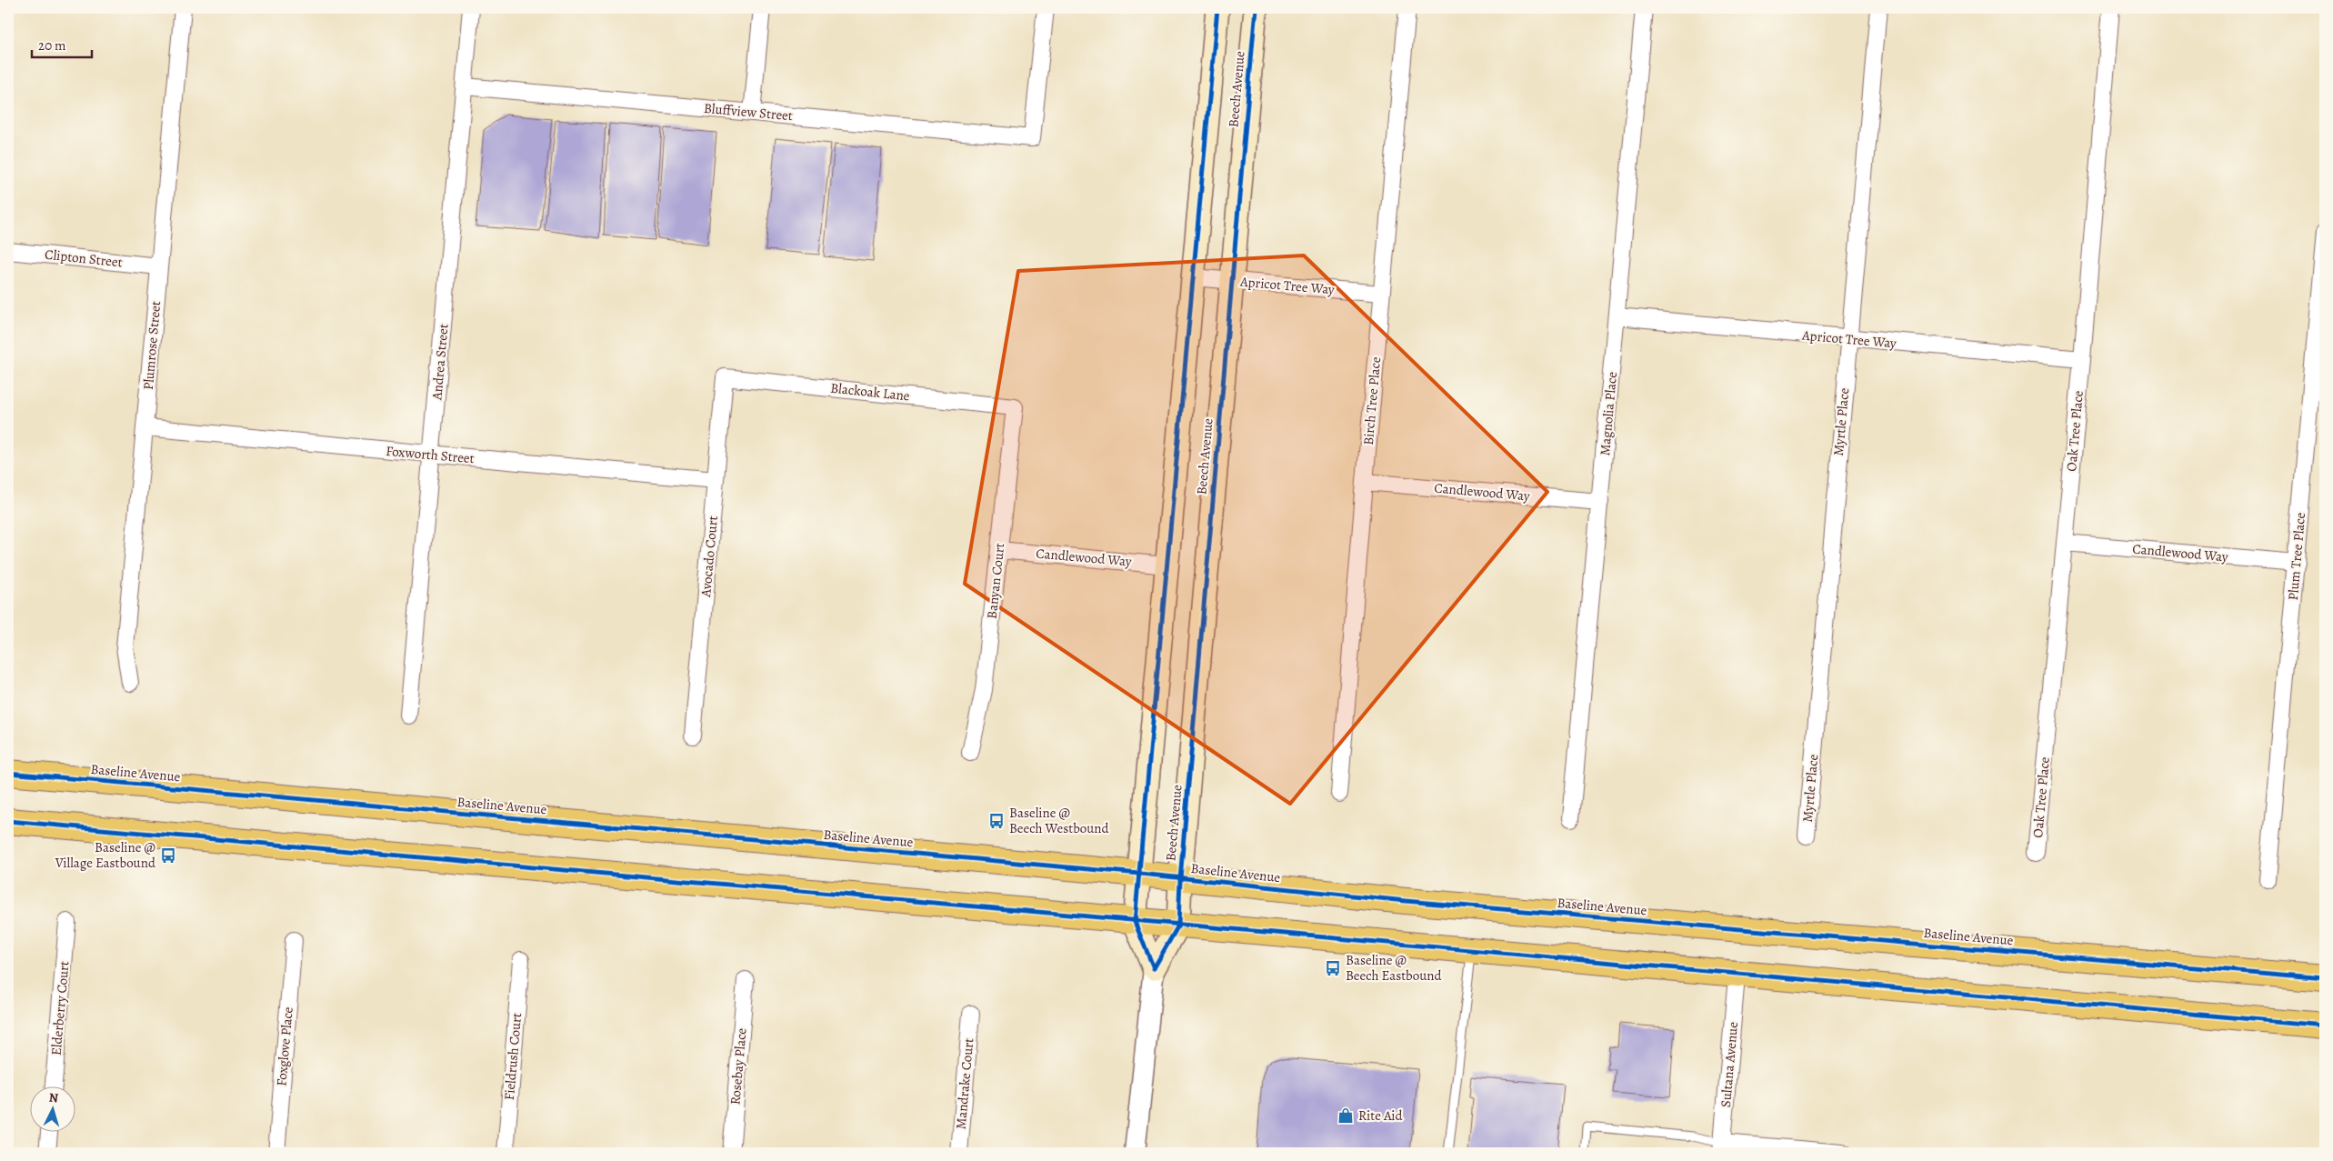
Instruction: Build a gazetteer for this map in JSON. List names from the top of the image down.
{
  "streets": {
    "main road": ["Beech Avenue", "Baseline Avenue"],
    "street": [
      "Bluffview Street",
      "Clipton Street",
      "Apricot Tree Way",
      "Plumrose Street",
      "Andrea Street",
      "Blackoak Lane",
      "Birch Tree Place",
      "Magnolia Place",
      "Myrtle Place",
      "Oak Tree Place",
      "Foxworth Street",
      "Candlewood Way",
      "Avocado Court",
      "Plum Tree Place",
      "Banyan Court",
      "Elderberry Court",
      "Foxglove Place",
      "Fieldrush Court",
      "Sultana Avenue",
      "Rosebay Place",
      "Mandrake Court"
    ]
  },
  "crossings": [
    ["Beech Avenue", "Apricot Tree Way"],
    ["Beech Avenue", "Candlewood Way"],
    ["Beech Avenue", "Baseline Avenue"],
    ["Bluffview Street", "Andrea Street"],
    ["Clipton Street", "Plumrose Street"],
    ["Apricot Tree Way", "Birch Tree Place"],
    ["Apricot Tree Way", "Magnolia Place"],
    ["Apricot Tree Way", "Myrtle Place"],
    ["Apricot Tree Way", "Oak Tree Place"],
    ["Plumrose Street", "Foxworth Street"],
    ["Andrea Street", "Foxworth Street"],
    ["Blackoak Lane", "Avocado Court"],
    ["Blackoak Lane", "Banyan Court"],
    ["Birch Tree Place", "Candlewood Way"],
    ["Magnolia Place", "Candlewood Way"],
    ["Oak Tree Place", "Candlewood Way"],
    ["Foxworth Street", "Avocado Court"],
    ["Candlewood Way", "Plum Tree Place"],
    ["Candlewood Way", "Banyan Court"]
  ],
  "places": {
    "bus stop": ["Baseline @ Beech Westbound", "Baseline @ Village Eastbound", "Baseline @ Beech Eastbound"],
    "shop": ["Rite Aid"]
  },
  "scale_bar": "20 m",
  "north": "top"
}
